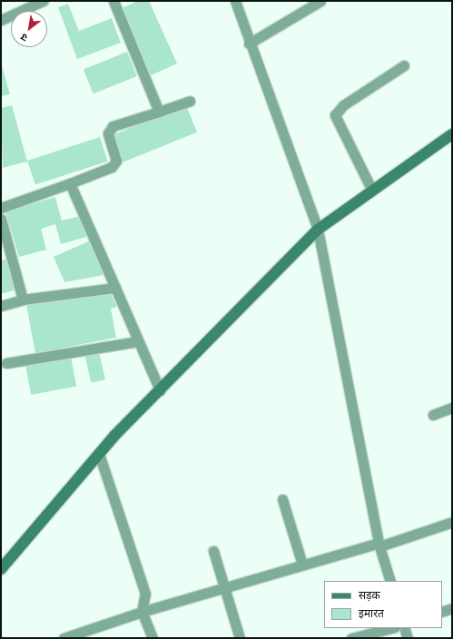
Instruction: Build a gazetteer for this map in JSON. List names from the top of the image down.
{
  "legend": ["सड़क", "इमारत"],
  "north": "bottom left"
}
